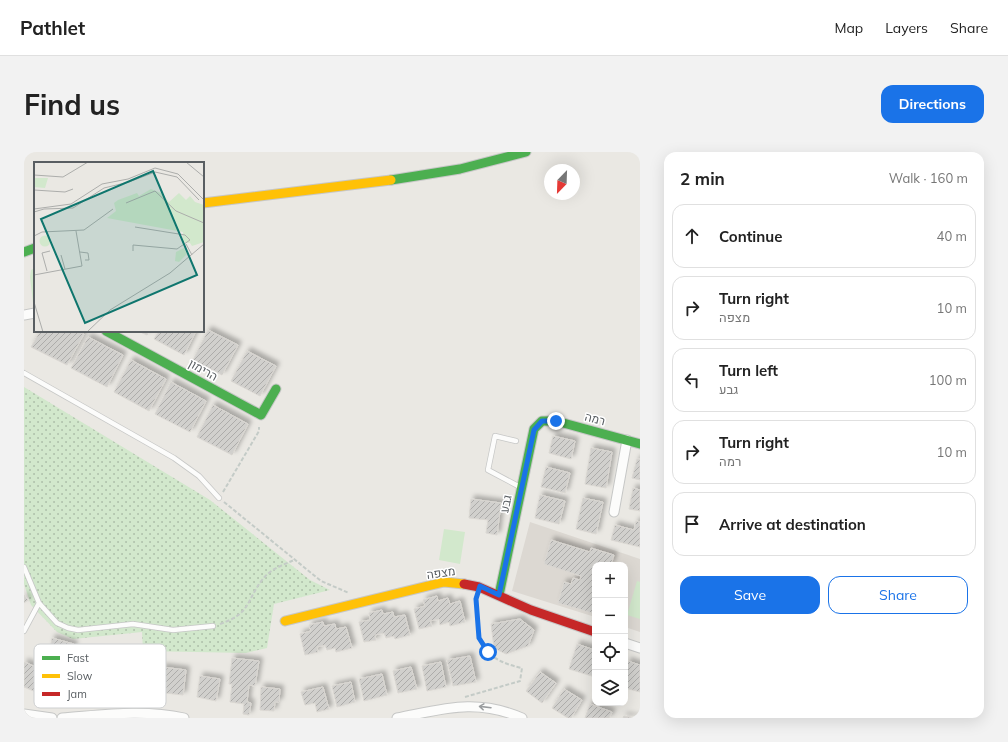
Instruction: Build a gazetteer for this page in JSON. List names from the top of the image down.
{
  "streets": {
    "street": [
      "הרימון",
      "רמה",
      "גבע",
      "מצפה"
    ]
  },
  "crossings": [
    ["רמה", "גבע"],
    ["גבע", "מצפה"]
  ],
  "legend": ["Fast", "Slow", "Jam"],
  "north": "bottom left",
  "page": {
    "header": "Pathlet",
    "nav": ["Map", "Layers", "Share"],
    "buttons": [
      "Directions",
      ["Save", "Share"]
    ],
    "title": "Find us",
    "heading": ["2 min", "Walk · 160 m"],
    "list": [
      ["Continue", "40 m"],
      ["Turn right", "מצפה", "10 m"],
      ["Turn left", "גבע", "100 m"],
      ["Turn right", "רמה", "10 m"],
      "Arrive at destination"
    ],
    "map_buttons": ["+", "−"]
  }
}
